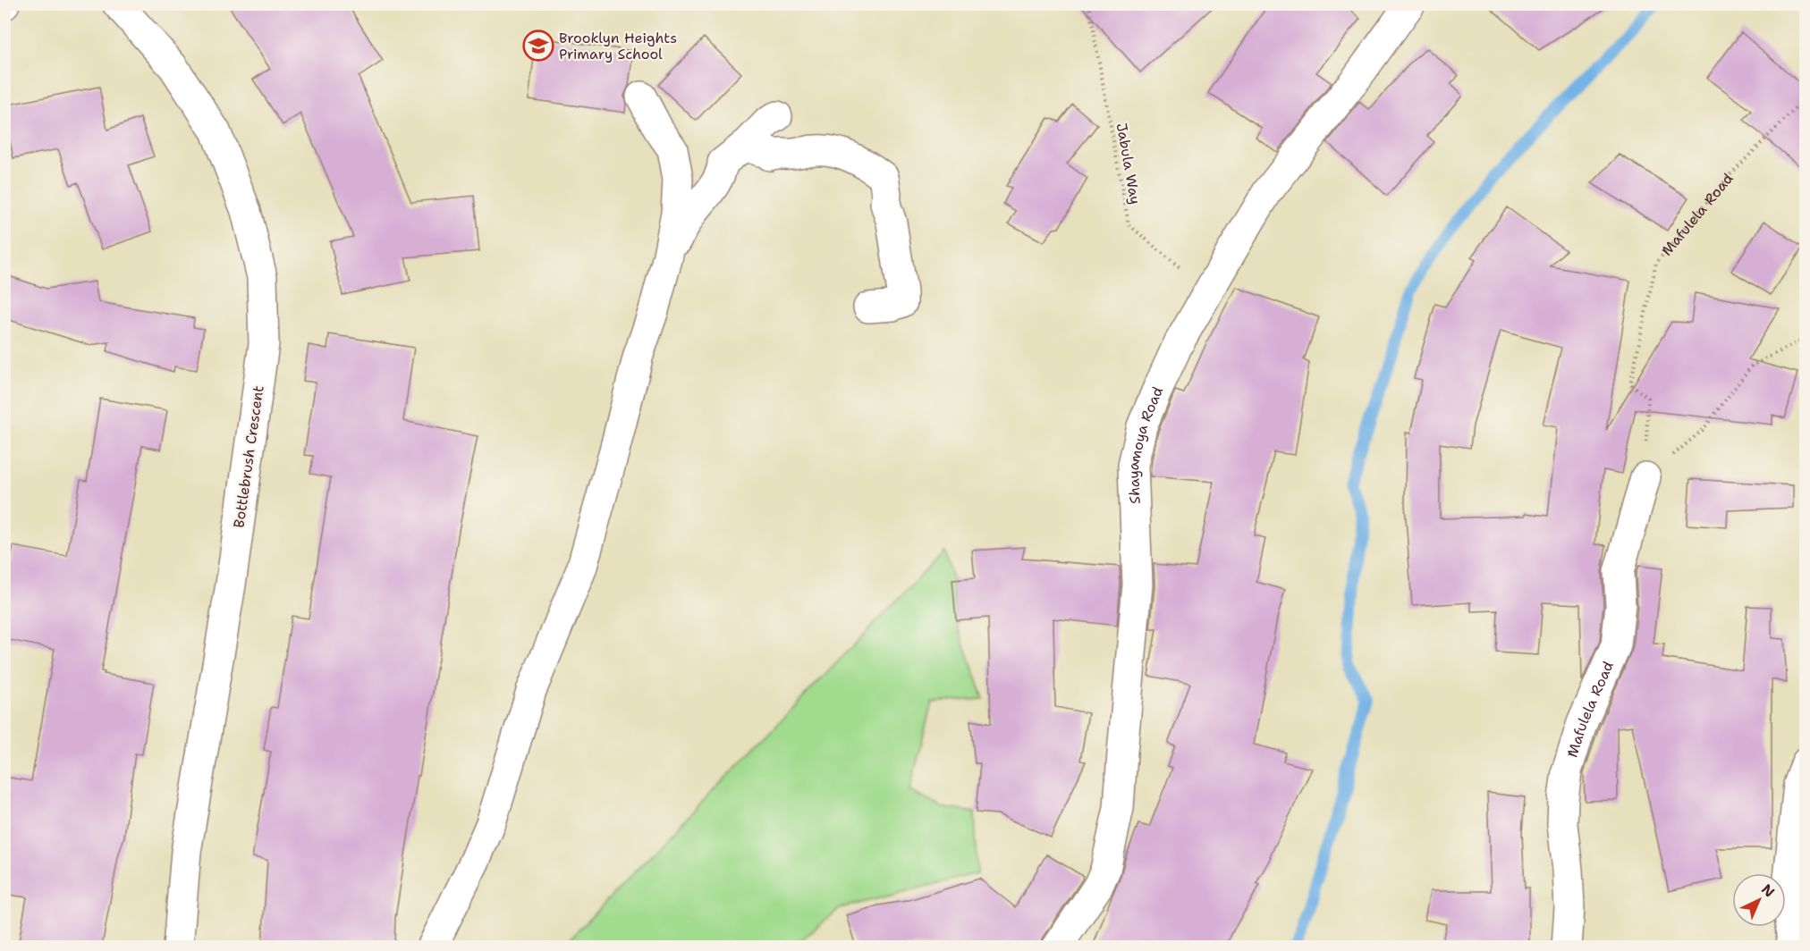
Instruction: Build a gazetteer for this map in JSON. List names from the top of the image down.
{
  "streets": {
    "street": ["Mafulela Road", "Shayamoya Road", "Bottlebrush Crescent"],
    "path": ["Jabula Way"]
  },
  "crossings": [
    ["Jabula Way", "Shayamoya Road"]
  ],
  "places": {
    "school or university": ["Brooklyn Heights Primary School"]
  },
  "north": "top right"
}
